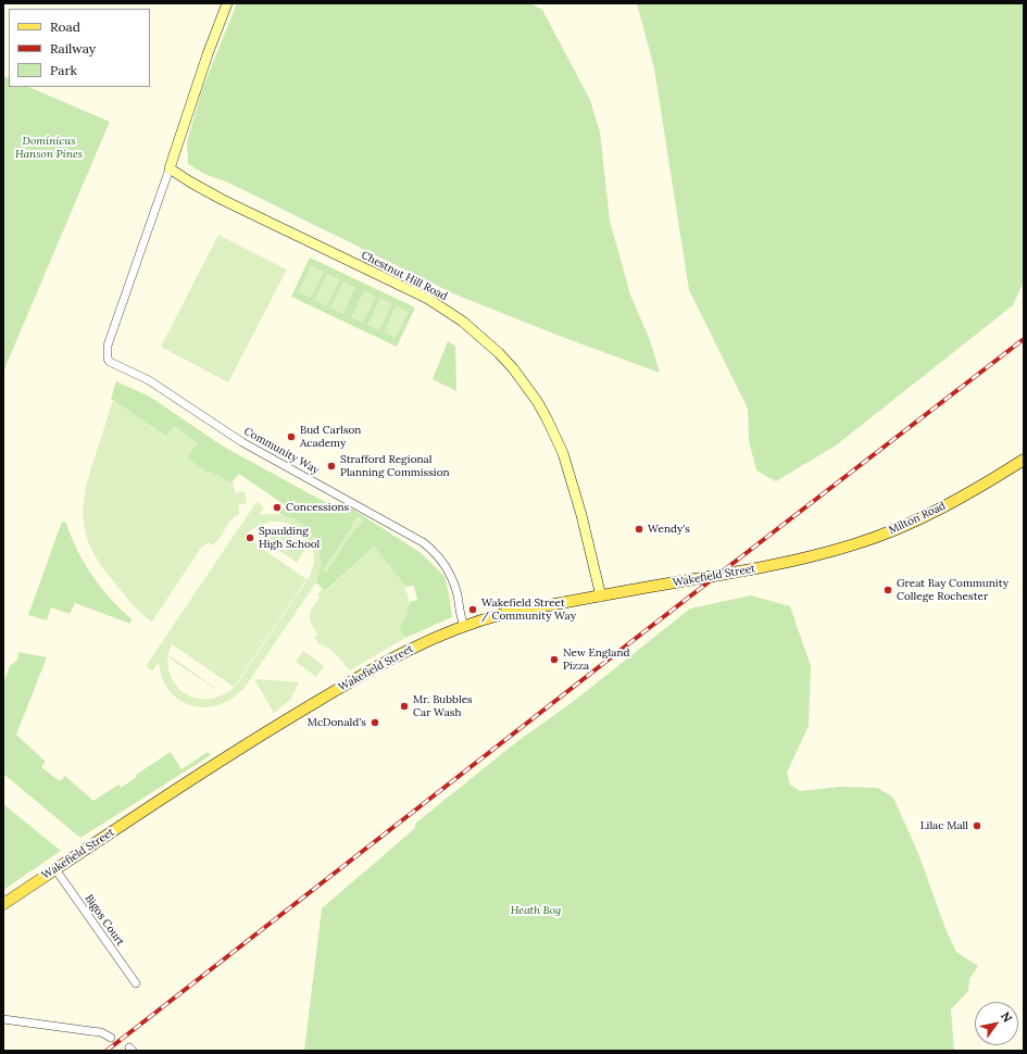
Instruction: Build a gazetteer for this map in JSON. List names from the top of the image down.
{
  "streets": {
    "main road": ["Milton Road", "Wakefield Street"],
    "street": ["Chestnut Hill Road", "Community Way", "Bigos Court"]
  },
  "crossings": [
    ["Chestnut Hill Road", "Community Way"],
    ["Chestnut Hill Road", "Wakefield Street"],
    ["Community Way", "Wakefield Street"],
    ["Milton Road", "Wakefield Street"],
    ["Wakefield Street", "Bigos Court"]
  ],
  "parks": ["Dominicus Hanson Pines", "Heath Bog"],
  "places": [
    "Bud Carlson Academy",
    "Strafford Regional Planning Commission",
    "Concessions",
    "Wendy's",
    "Spaulding High School",
    "Great Bay Community College Rochester",
    "Wakefield Street / Community Way",
    "New England Pizza",
    "Mr. Bubbles Car Wash",
    "McDonald's",
    "Lilac Mall"
  ],
  "legend": ["Road", "Railway", "Park"],
  "north": "top right"
}
